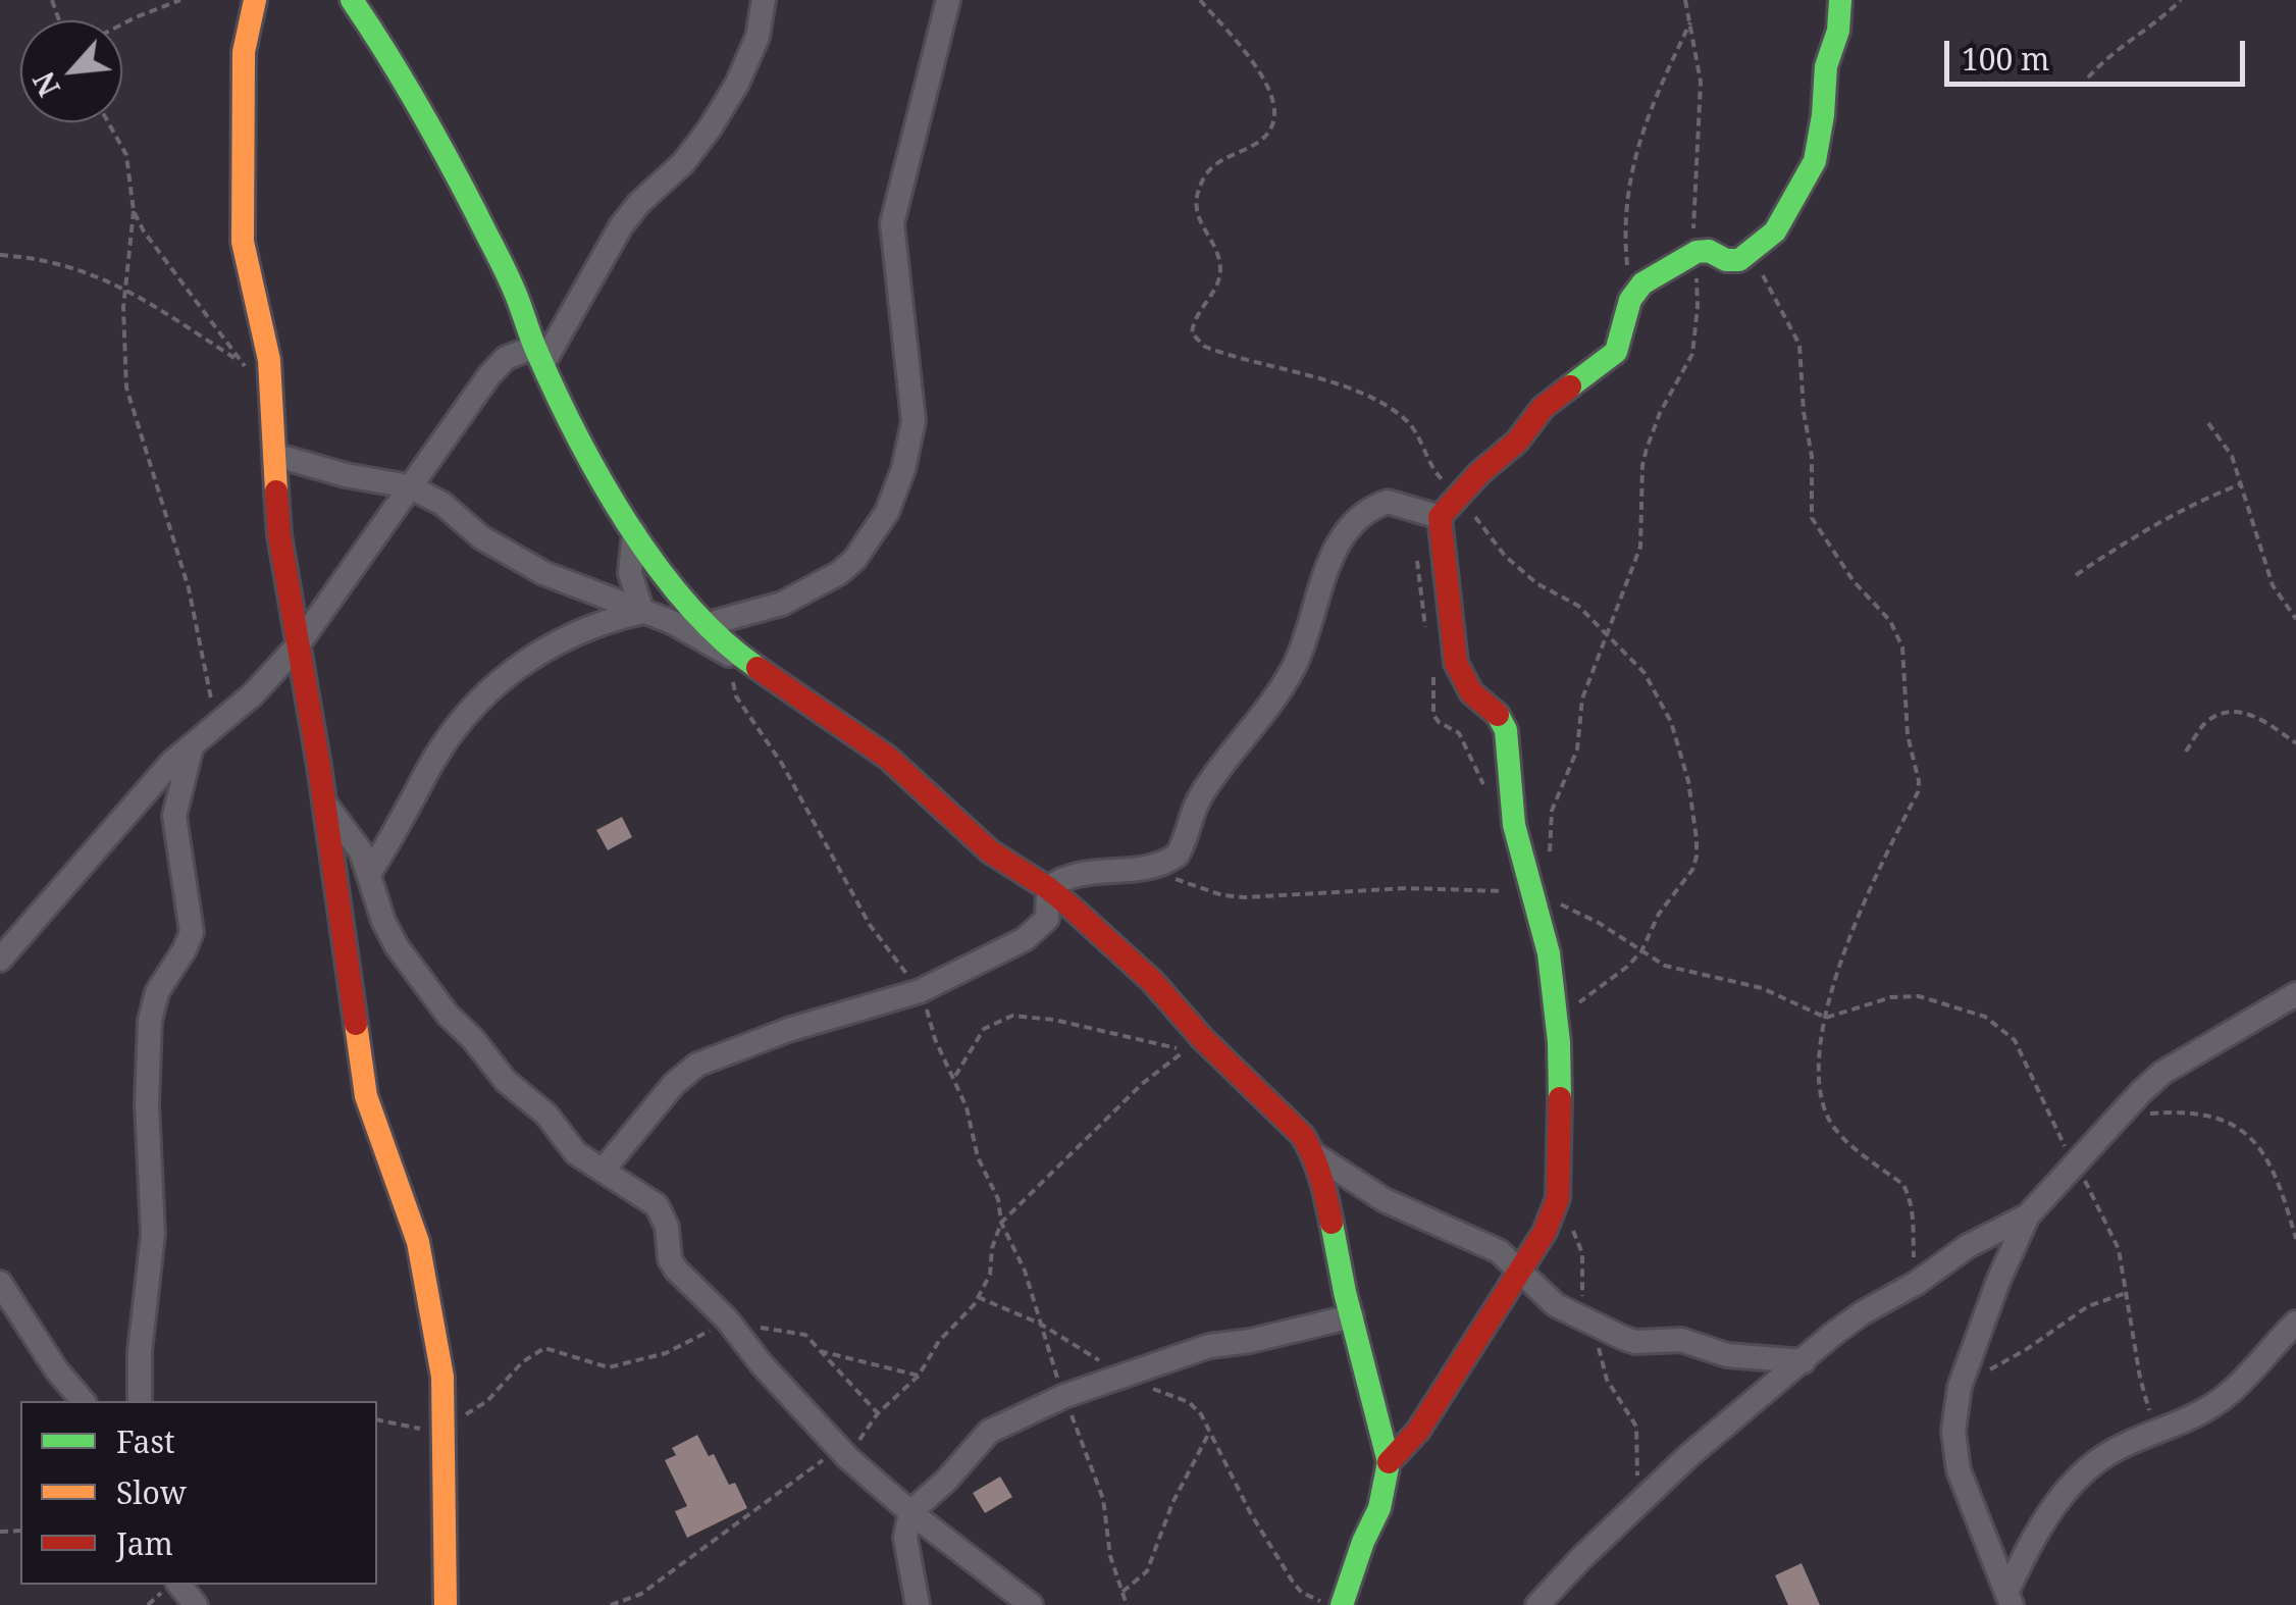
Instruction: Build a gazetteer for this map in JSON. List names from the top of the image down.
{
  "legend": ["Fast", "Slow", "Jam"],
  "scale_bar": "100 m",
  "north": "bottom left"
}
